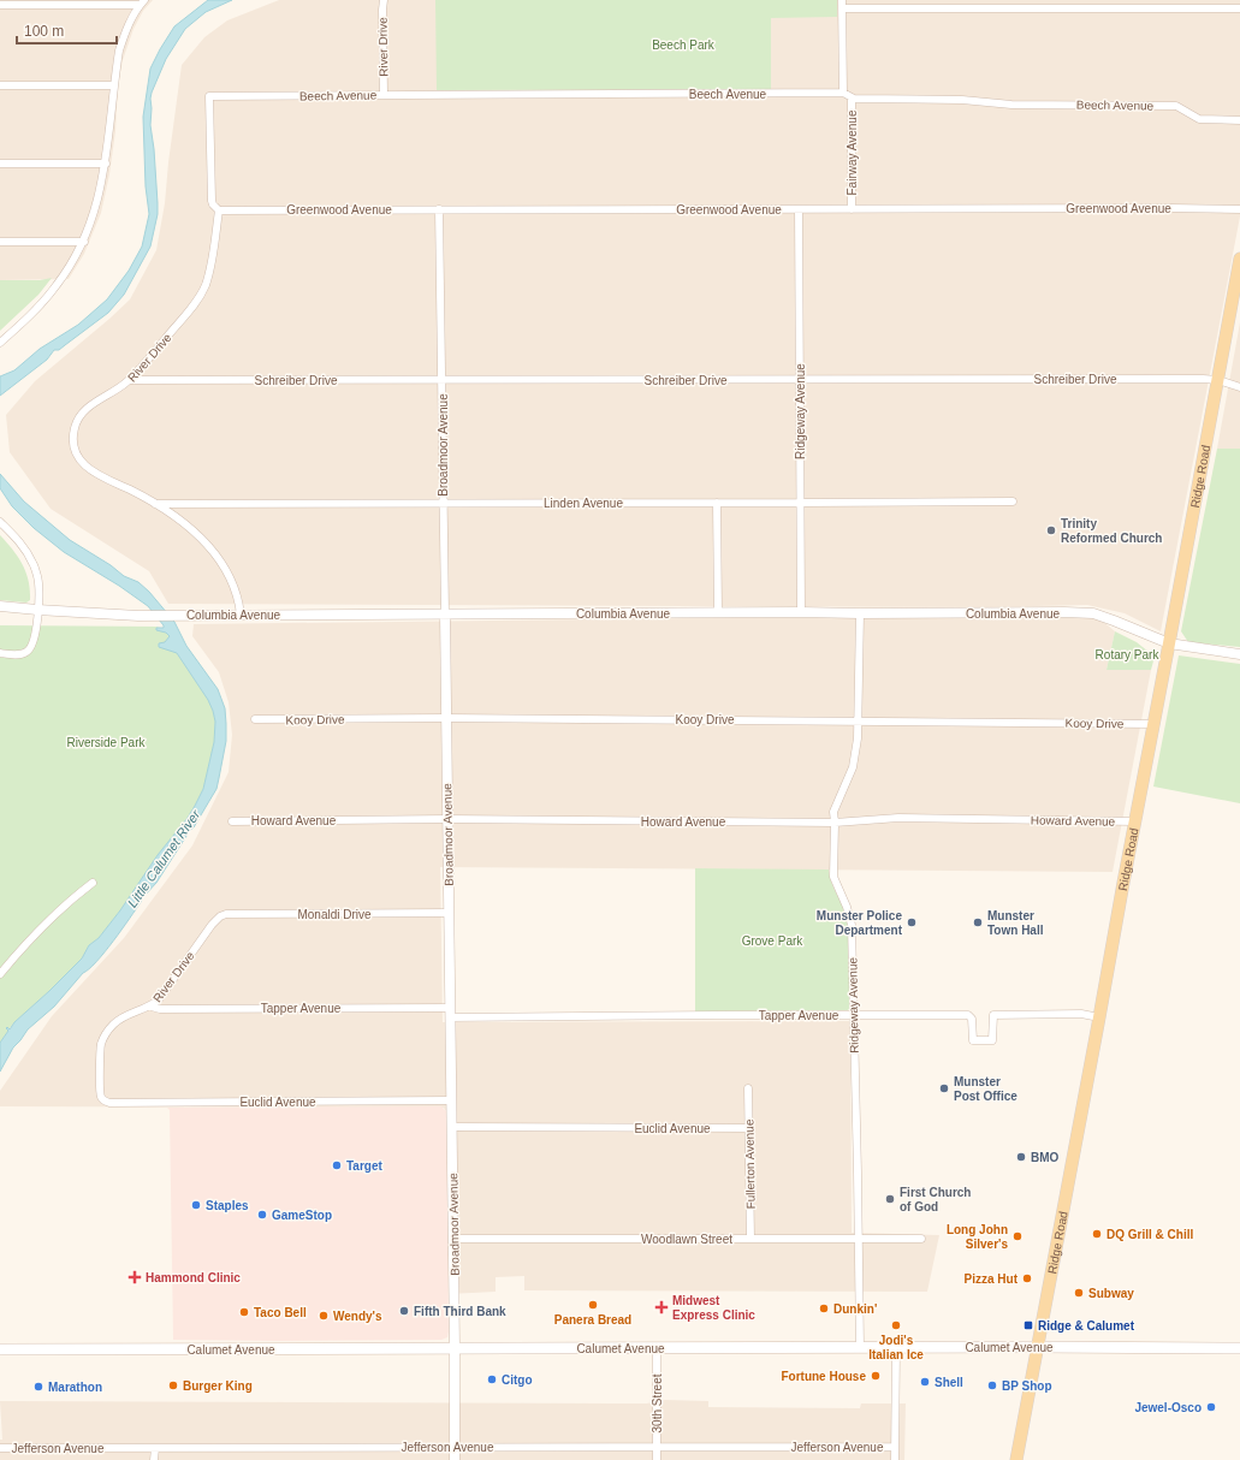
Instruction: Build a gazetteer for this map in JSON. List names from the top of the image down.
{
  "streets": {
    "main road": ["Ridge Road", "Calumet Avenue"],
    "street": [
      "River Drive",
      "Beech Avenue",
      "Fairway Avenue",
      "Greenwood Avenue",
      "Schreiber Drive",
      "Ridgeway Avenue",
      "Broadmoor Avenue",
      "Linden Avenue",
      "Columbia Avenue",
      "Kooy Drive",
      "Howard Avenue",
      "Monaldi Drive",
      "Tapper Avenue",
      "Euclid Avenue",
      "Fullerton Avenue",
      "Woodlawn Street",
      "30th Street",
      "Jefferson Avenue"
    ]
  },
  "crossings": [
    ["River Drive", "Beech Avenue"],
    ["River Drive", "Greenwood Avenue"],
    ["River Drive", "Schreiber Drive"],
    ["River Drive", "Linden Avenue"],
    ["River Drive", "Columbia Avenue"],
    ["River Drive", "Monaldi Drive"],
    ["River Drive", "Tapper Avenue"],
    ["River Drive", "Euclid Avenue"],
    ["Beech Avenue", "Fairway Avenue"],
    ["Fairway Avenue", "Greenwood Avenue"],
    ["Greenwood Avenue", "Ridgeway Avenue"],
    ["Greenwood Avenue", "Broadmoor Avenue"],
    ["Schreiber Drive", "Ridgeway Avenue"],
    ["Schreiber Drive", "Broadmoor Avenue"],
    ["Schreiber Drive", "Ridge Road"],
    ["Ridgeway Avenue", "Linden Avenue"],
    ["Ridgeway Avenue", "Columbia Avenue"],
    ["Ridgeway Avenue", "Kooy Drive"],
    ["Ridgeway Avenue", "Howard Avenue"],
    ["Ridgeway Avenue", "Tapper Avenue"],
    ["Ridgeway Avenue", "Woodlawn Street"],
    ["Ridgeway Avenue", "Calumet Avenue"],
    ["Broadmoor Avenue", "Linden Avenue"],
    ["Broadmoor Avenue", "Columbia Avenue"],
    ["Broadmoor Avenue", "Kooy Drive"],
    ["Broadmoor Avenue", "Howard Avenue"],
    ["Broadmoor Avenue", "Monaldi Drive"],
    ["Broadmoor Avenue", "Tapper Avenue"],
    ["Broadmoor Avenue", "Euclid Avenue"],
    ["Broadmoor Avenue", "Woodlawn Street"],
    ["Broadmoor Avenue", "Calumet Avenue"],
    ["Broadmoor Avenue", "Jefferson Avenue"],
    ["Ridge Road", "Columbia Avenue"],
    ["Ridge Road", "Kooy Drive"],
    ["Ridge Road", "Howard Avenue"],
    ["Ridge Road", "Tapper Avenue"],
    ["Ridge Road", "Calumet Avenue"],
    ["Euclid Avenue", "Fullerton Avenue"],
    ["Fullerton Avenue", "Woodlawn Street"],
    ["Calumet Avenue", "30th Street"],
    ["30th Street", "Jefferson Avenue"]
  ],
  "water": ["Little Calumet River"],
  "parks": [
    "Beech Park",
    "Rotary Park",
    "Riverside Park",
    "Grove Park"
  ],
  "places": {
    "other": [
      "Trinity Reformed Church",
      "Munster Police Department",
      "Munster Town Hall",
      "Munster Post Office",
      "BMO",
      "Target",
      "First Church of God",
      "Staples",
      "GameStop",
      "DQ Grill & Chill",
      "Long John Silver's",
      "Pizza Hut",
      "Subway",
      "Panera Bread",
      "Dunkin'",
      "Fifth Third Bank",
      "Taco Bell",
      "Wendy's",
      "Jodi's Italian Ice",
      "Fortune House",
      "Citgo",
      "Shell",
      "Burger King",
      "BP Shop",
      "Marathon",
      "Jewel-Osco"
    ],
    "health": ["Hammond Clinic", "Midwest Express Clinic"],
    "transit": ["Ridge & Calumet"]
  },
  "scale_bar": "100 m"
}
